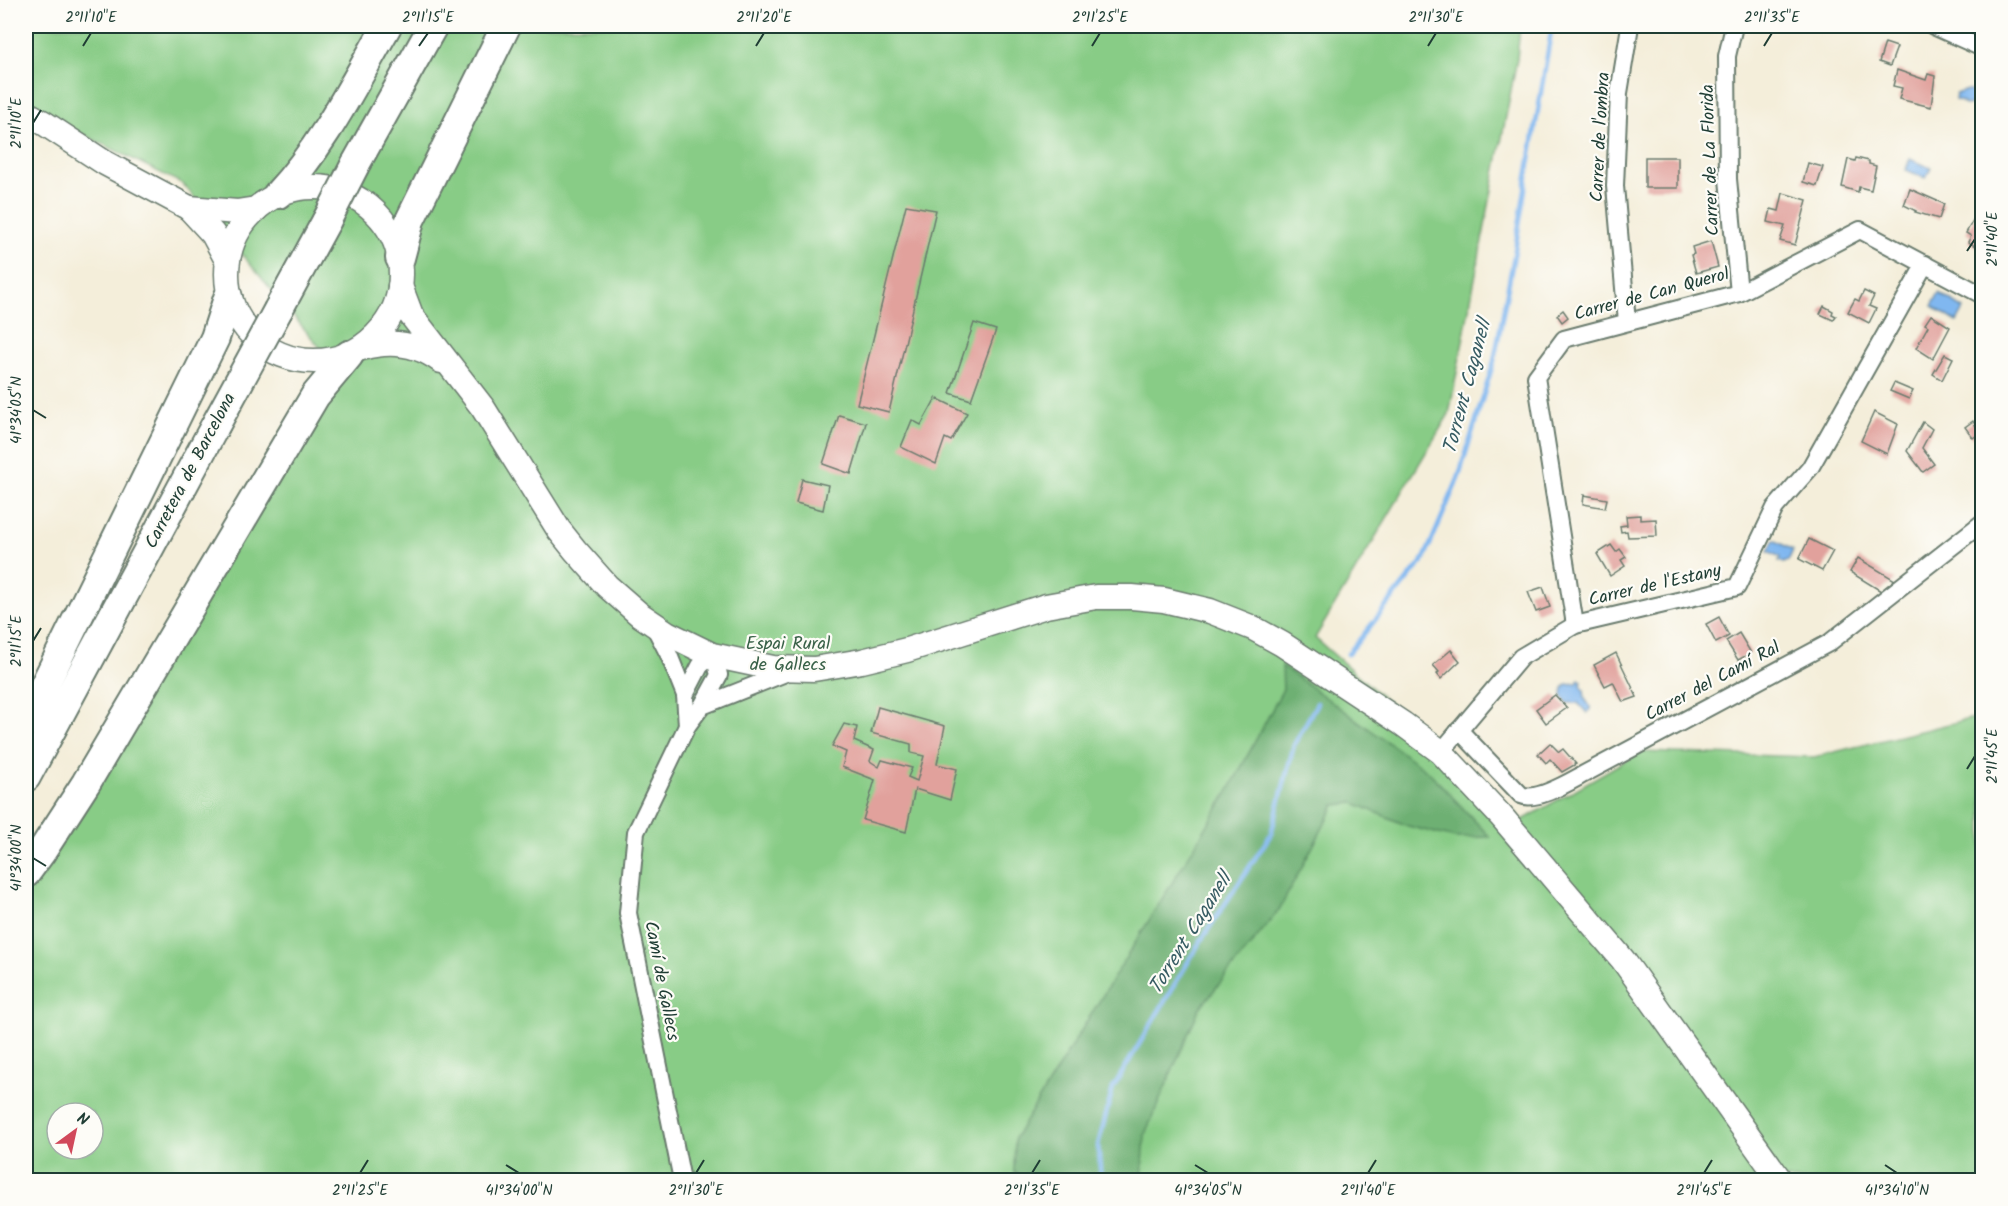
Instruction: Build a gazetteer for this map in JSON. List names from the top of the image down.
{
  "streets": {
    "highway": ["Carretera de Barcelona"],
    "street": [
      "Carrer de l'ombra",
      "Carrer de La Florida",
      "Carrer de Can Querol",
      "Carrer de l'Estany",
      "Carrer del Camí Ral",
      "Camí de Gallecs"
    ]
  },
  "crossings": [
    ["Carrer de l'ombra", "Carrer de Can Querol"],
    ["Carrer de La Florida", "Carrer de Can Querol"],
    ["Carrer de Can Querol", "Carrer de l'Estany"],
    ["Carrer de l'Estany", "Carrer del Camí Ral"]
  ],
  "water": ["Torrent Caganell"],
  "parks": ["Espai Rural de Gallecs"],
  "north": "top right",
  "coordinates": [
    "2°11'10\"E",
    "2°11'15\"E",
    "2°11'20\"E",
    "2°11'25\"E",
    "2°11'30\"E",
    "2°11'35\"E",
    "2°11'40\"E",
    "41°34'05\"N",
    "2°11'45\"E",
    "41°34'00\"N",
    "41°34'10\"N"
  ]
}
